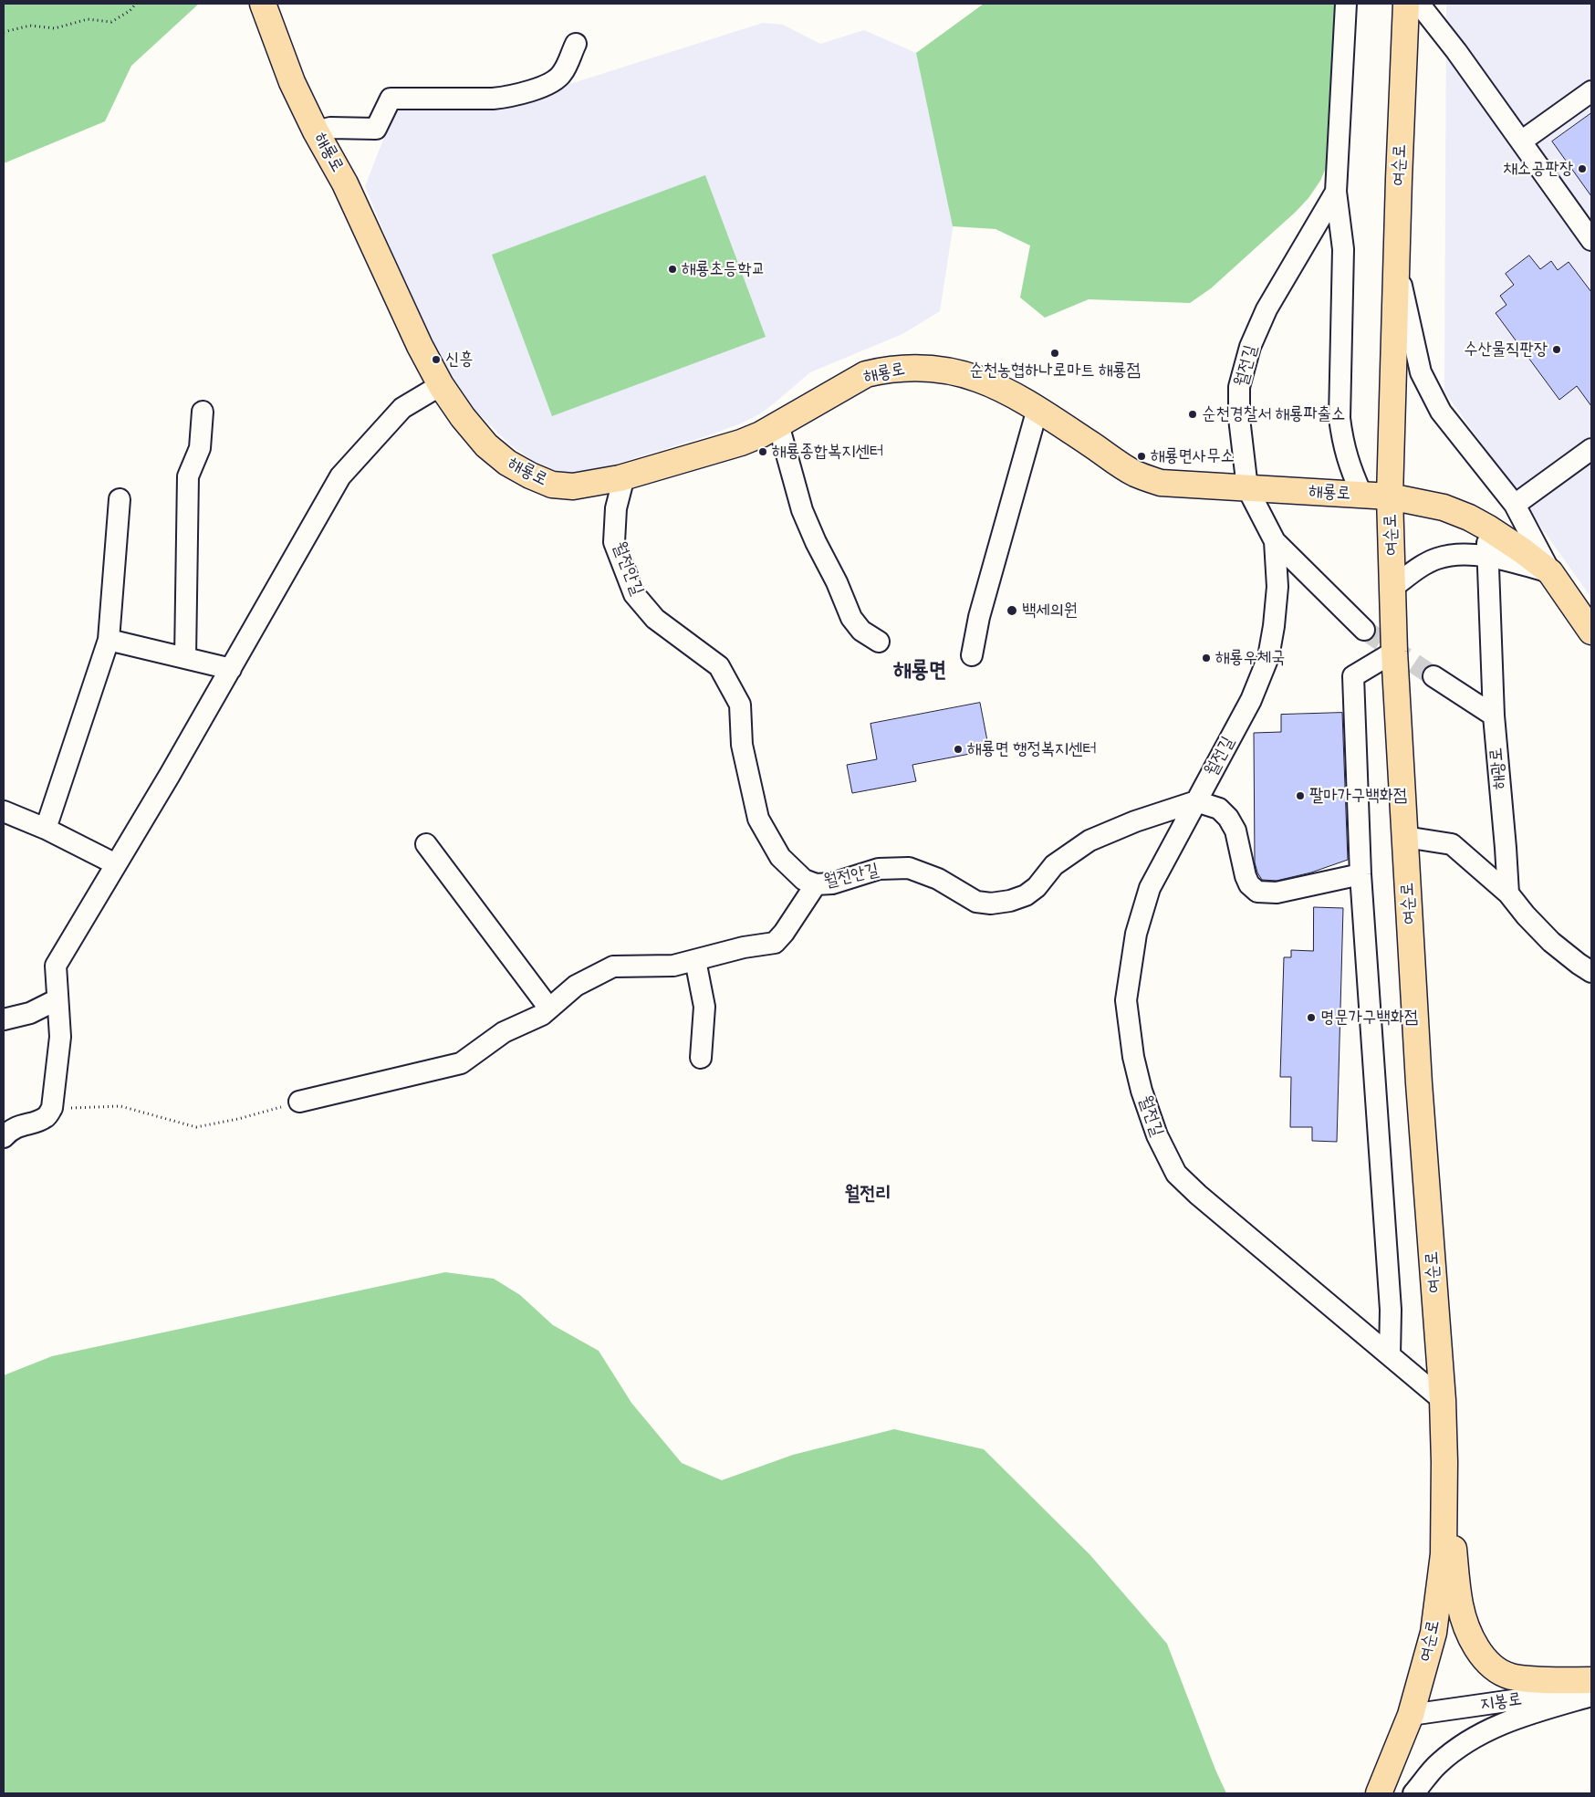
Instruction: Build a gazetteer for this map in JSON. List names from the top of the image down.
{
  "streets": {
    "main road": ["해룡로", "여순로"],
    "street": [
      "월전길",
      "월전안길",
      "해광로",
      "지봉로"
    ]
  },
  "crossings": [
    ["해룡로", "여순로"],
    ["해룡로", "월전길"],
    ["해룡로", "월전안길"],
    ["해룡로", "해광로"],
    ["여순로", "월전길"],
    ["여순로", "지봉로"],
    ["월전길", "월전안길"]
  ],
  "districts": ["해룡면", "월전리"],
  "places": [
    "채소공판장",
    "해룡초등학교",
    "수산물직판장",
    "순천농협하나로마트 해룡점",
    "신흥",
    "순천경찰서 해룡파출소",
    "해룡종합복지센터",
    "해룡면사무소",
    "백세의원",
    "해룡우체국",
    "해룡면 행정복지센터",
    "팔마가구백화점",
    "명문가구백화점"
  ]
}
